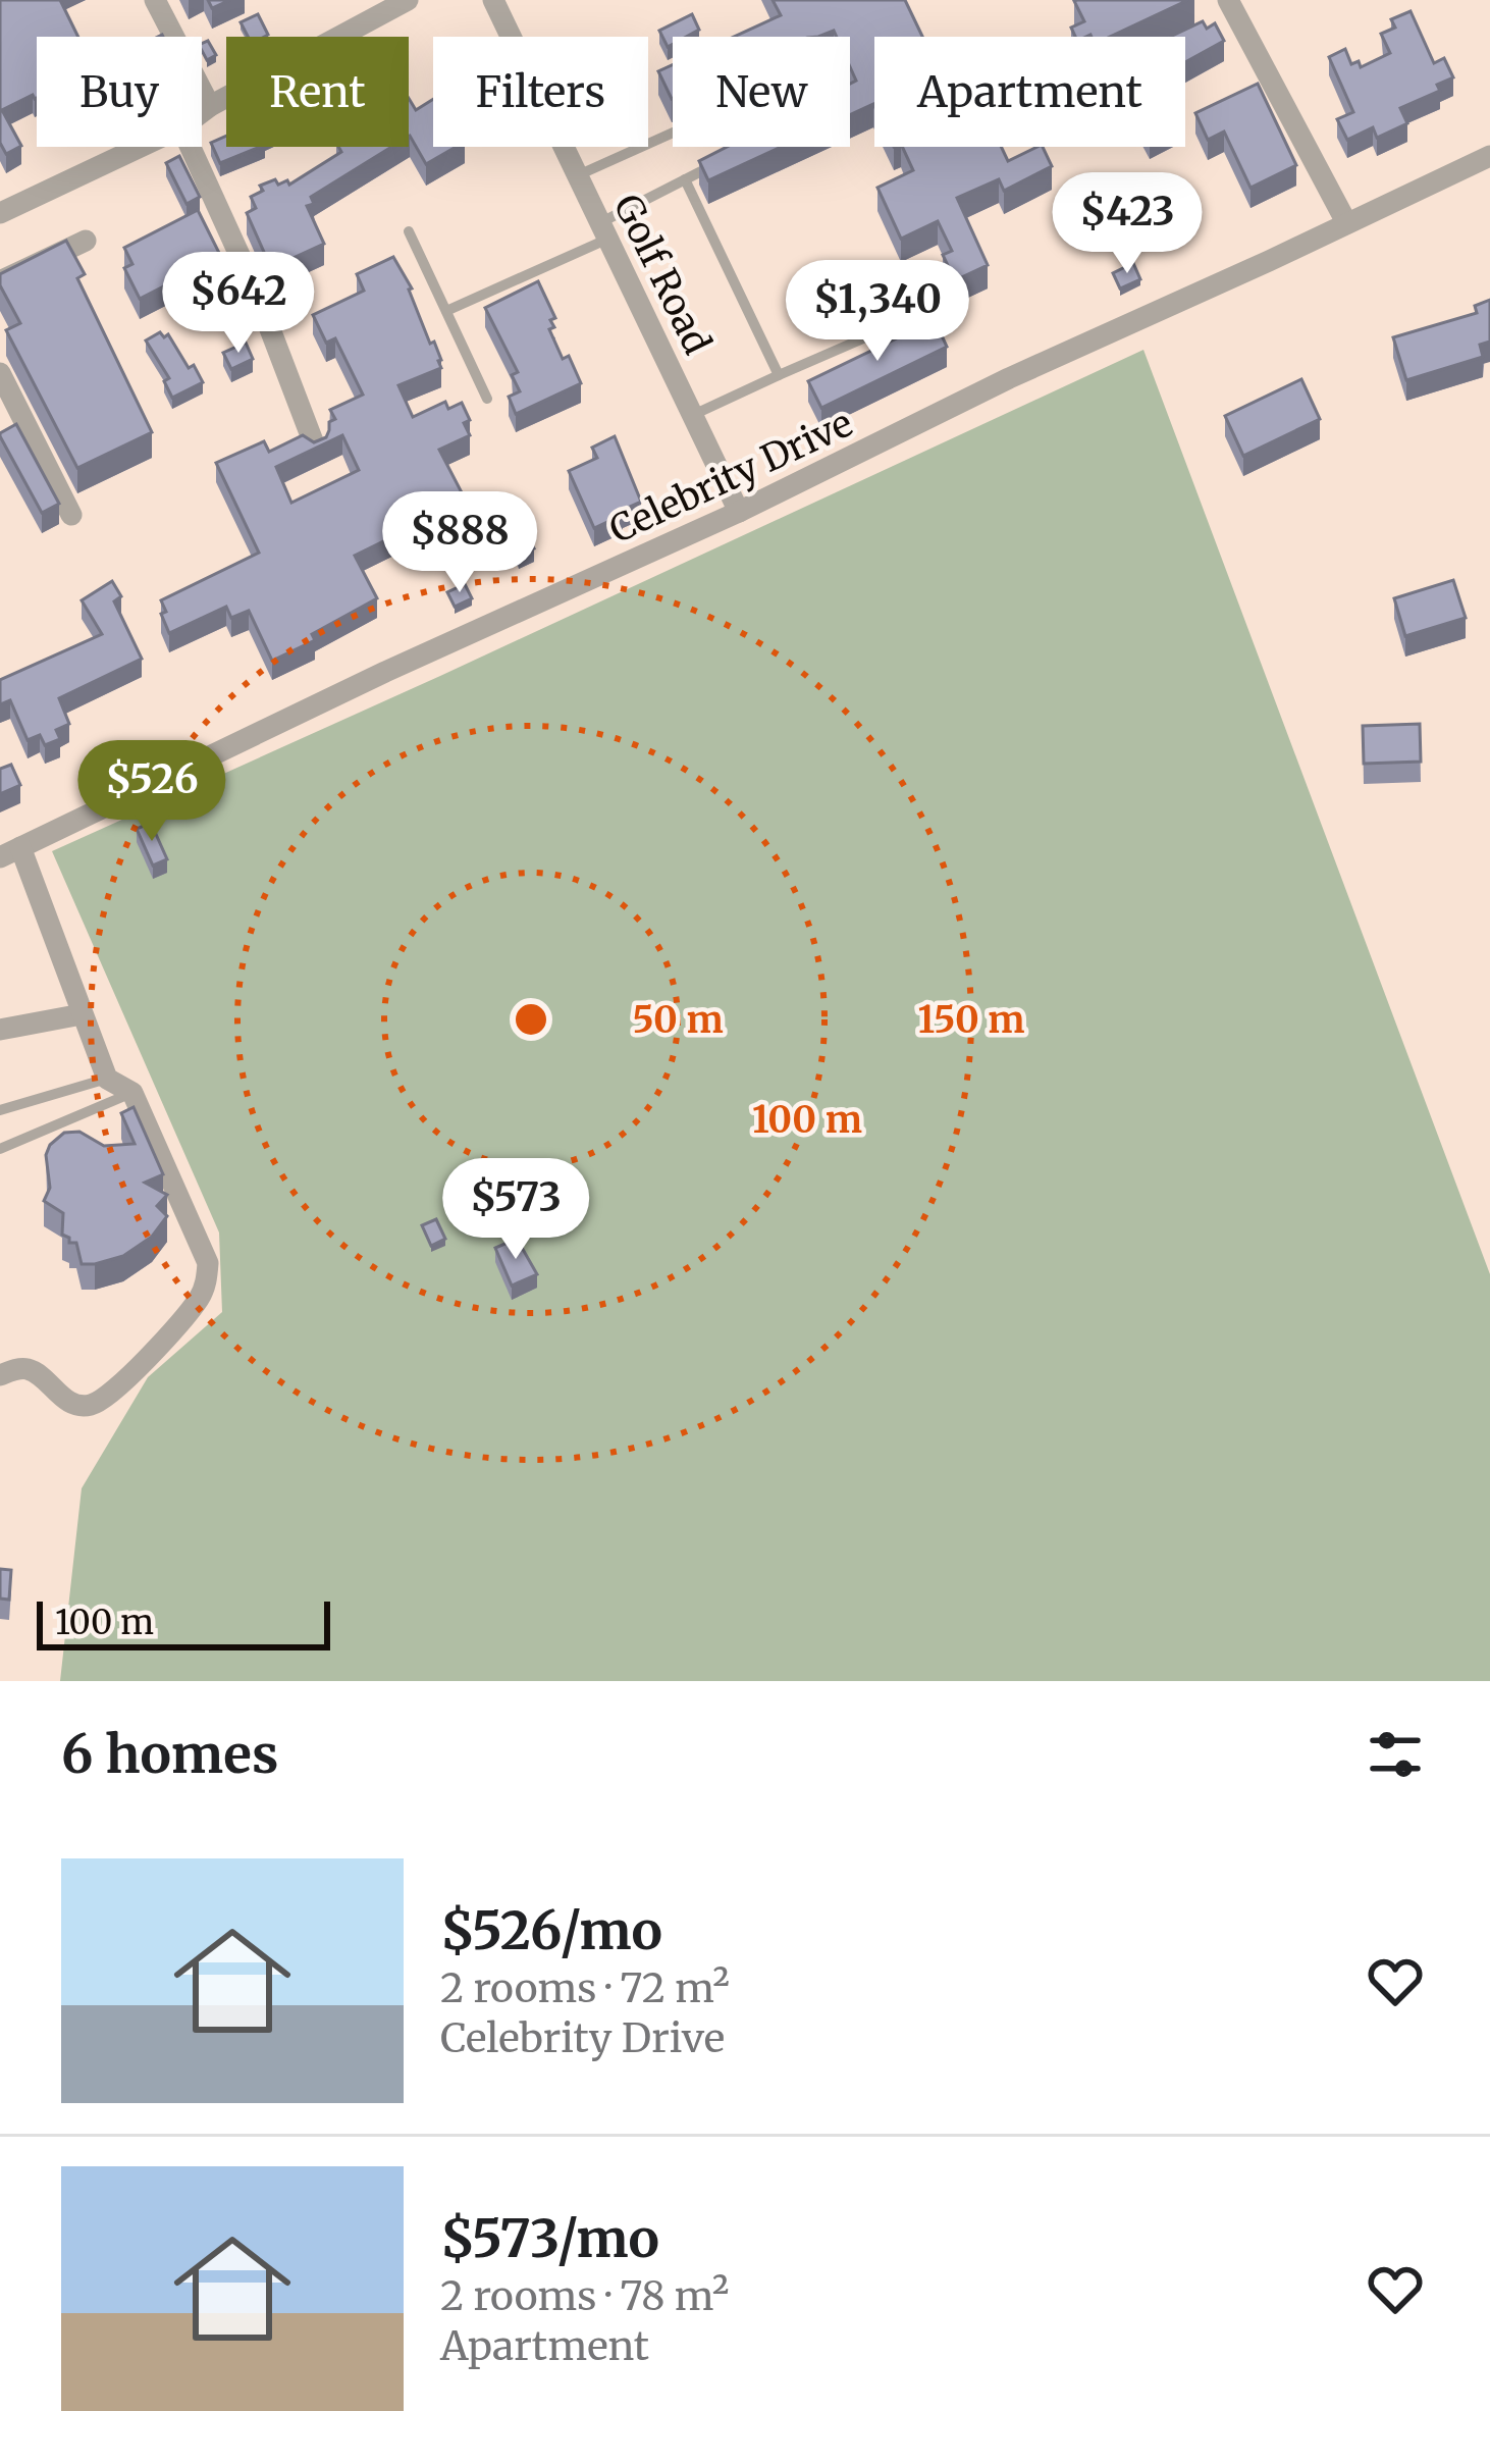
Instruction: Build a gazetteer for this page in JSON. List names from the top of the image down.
{
  "streets": {
    "street": ["Golf Road", "Celebrity Drive"]
  },
  "crossings": [
    ["Golf Road", "Celebrity Drive"]
  ],
  "scale_bar": "100 m",
  "page": {
    "chip": [
      "Buy",
      "Rent",
      "Filters",
      "New",
      "Apartment"
    ],
    "price": [
      "$423",
      "$642",
      "$1,340",
      "$888",
      "$526",
      "$573"
    ],
    "scale": "100 m",
    "heading": "6 homes",
    "list": [
      {
        "name": "$526/mo",
        "note": "2 rooms · 72 m² · Celebrity Drive"
      },
      {
        "name": "$573/mo",
        "note": "2 rooms · 78 m² · Apartment"
      }
    ]
  },
  "rings": ["50 m", "150 m", "100 m"]
}
